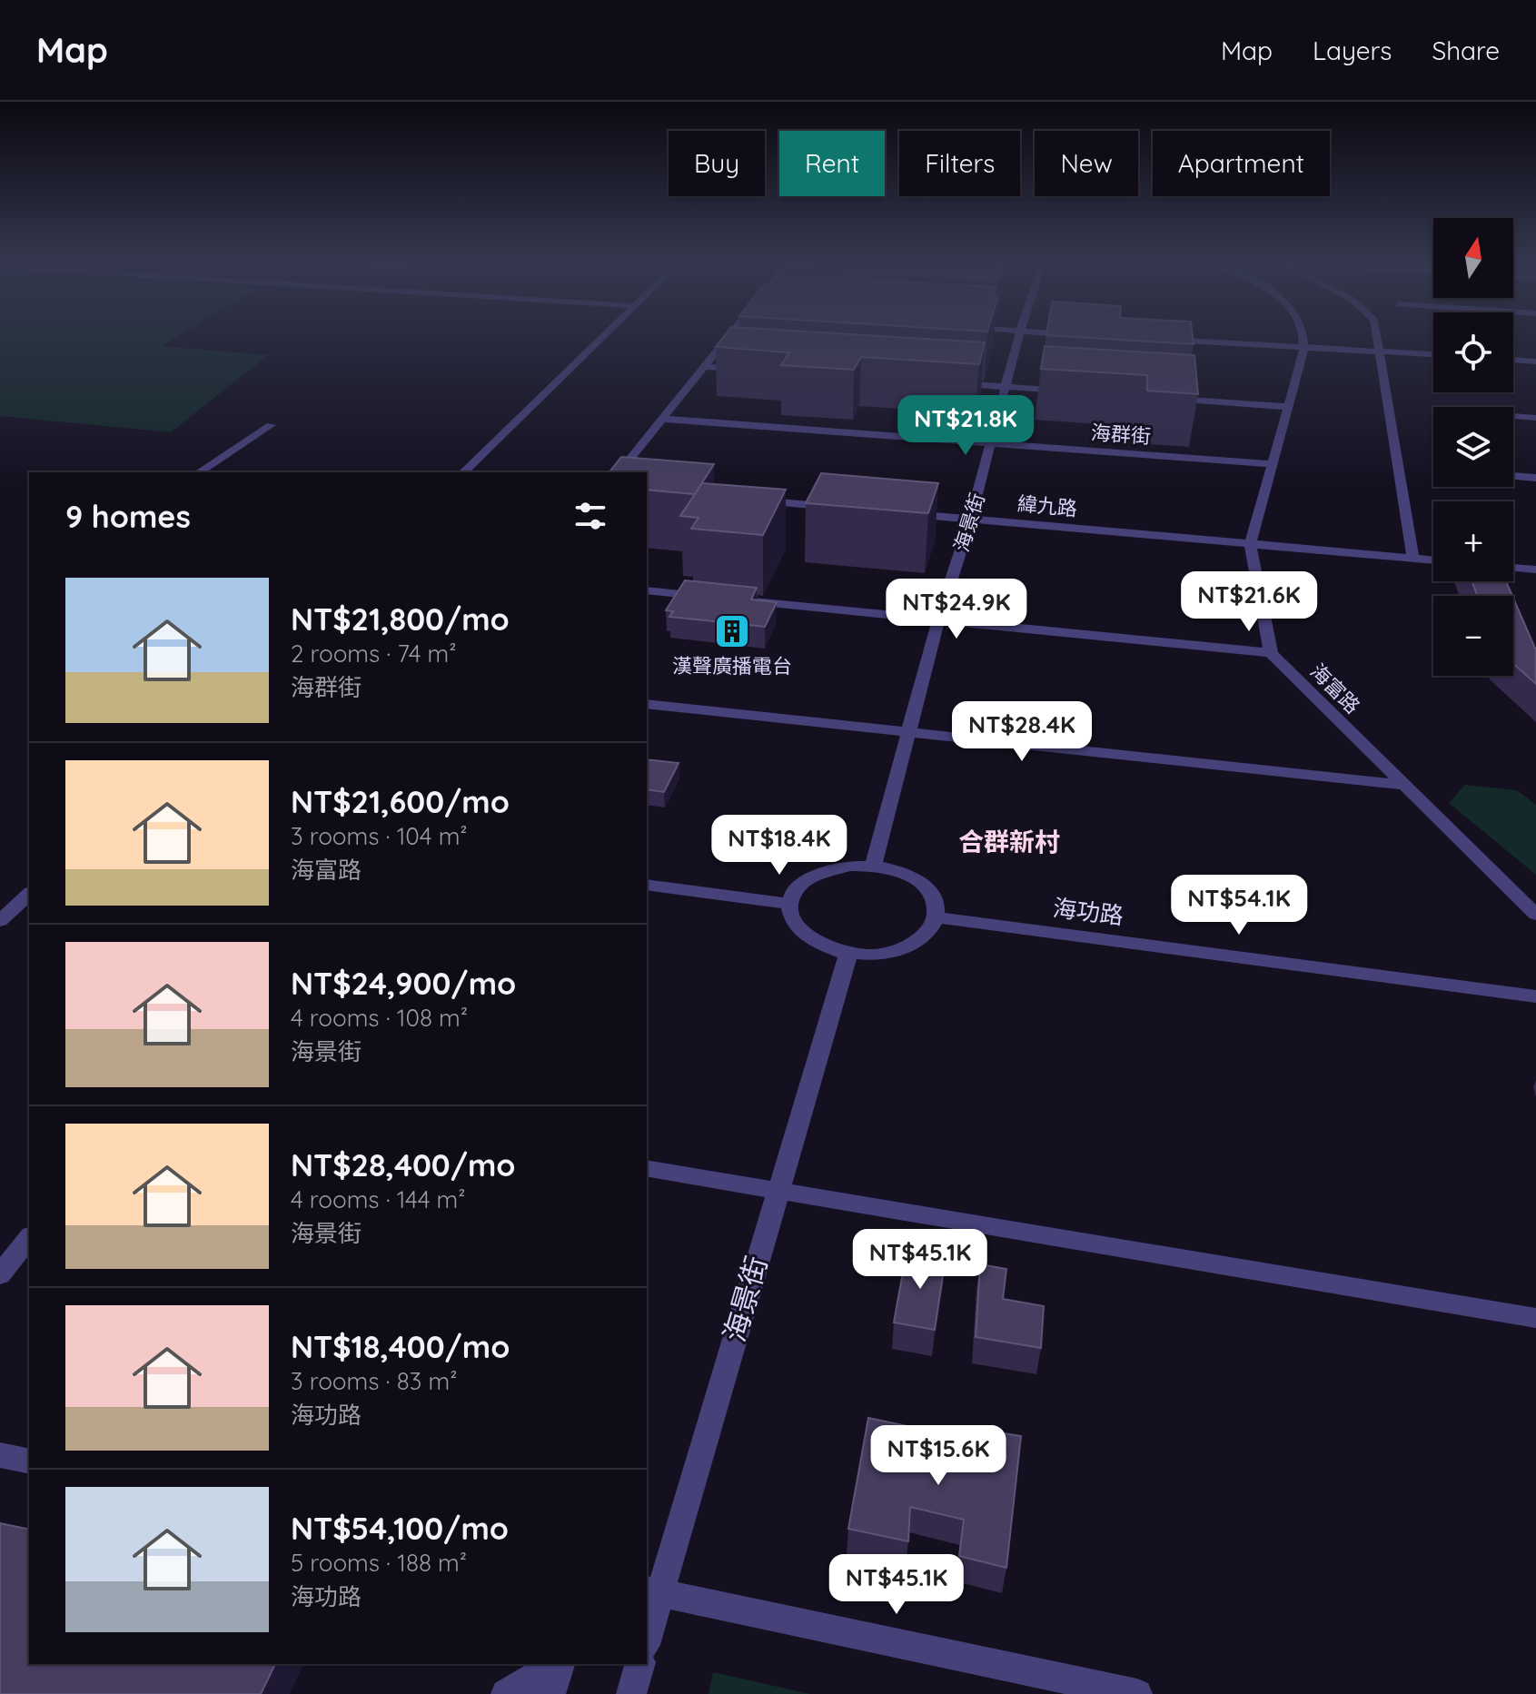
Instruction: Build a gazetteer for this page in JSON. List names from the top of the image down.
{
  "streets": {
    "street": [
      "海群街",
      "緯九路",
      "海景街",
      "海富路",
      "海功路"
    ]
  },
  "crossings": [
    ["海群街", "海景街"],
    ["緯九路", "海景街"],
    ["海景街", "海功路"]
  ],
  "districts": ["合群新村"],
  "places": {
    "building": ["漢聲廣播電台"]
  },
  "north": "top",
  "page": {
    "header": "Map",
    "nav": ["Map", "Layers", "Share"],
    "chip": [
      "Buy",
      "Rent",
      "Filters",
      "New",
      "Apartment"
    ],
    "map_buttons": ["+", "−"],
    "price": [
      "NT$21.8K",
      "NT$21.6K",
      "NT$24.9K",
      "NT$28.4K",
      "NT$18.4K",
      "NT$54.1K",
      "NT$45.1K",
      "NT$15.6K",
      "NT$45.1K"
    ],
    "heading": "9 homes",
    "list": [
      {
        "name": "NT$21,800/mo",
        "note": "2 rooms · 74 m² · 海群街"
      },
      {
        "name": "NT$21,600/mo",
        "note": "3 rooms · 104 m² · 海富路"
      },
      {
        "name": "NT$24,900/mo",
        "note": "4 rooms · 108 m² · 海景街"
      },
      {
        "name": "NT$28,400/mo",
        "note": "4 rooms · 144 m² · 海景街"
      },
      {
        "name": "NT$18,400/mo",
        "note": "3 rooms · 83 m² · 海功路"
      },
      {
        "name": "NT$54,100/mo",
        "note": "5 rooms · 188 m² · 海功路"
      }
    ]
  }
}
